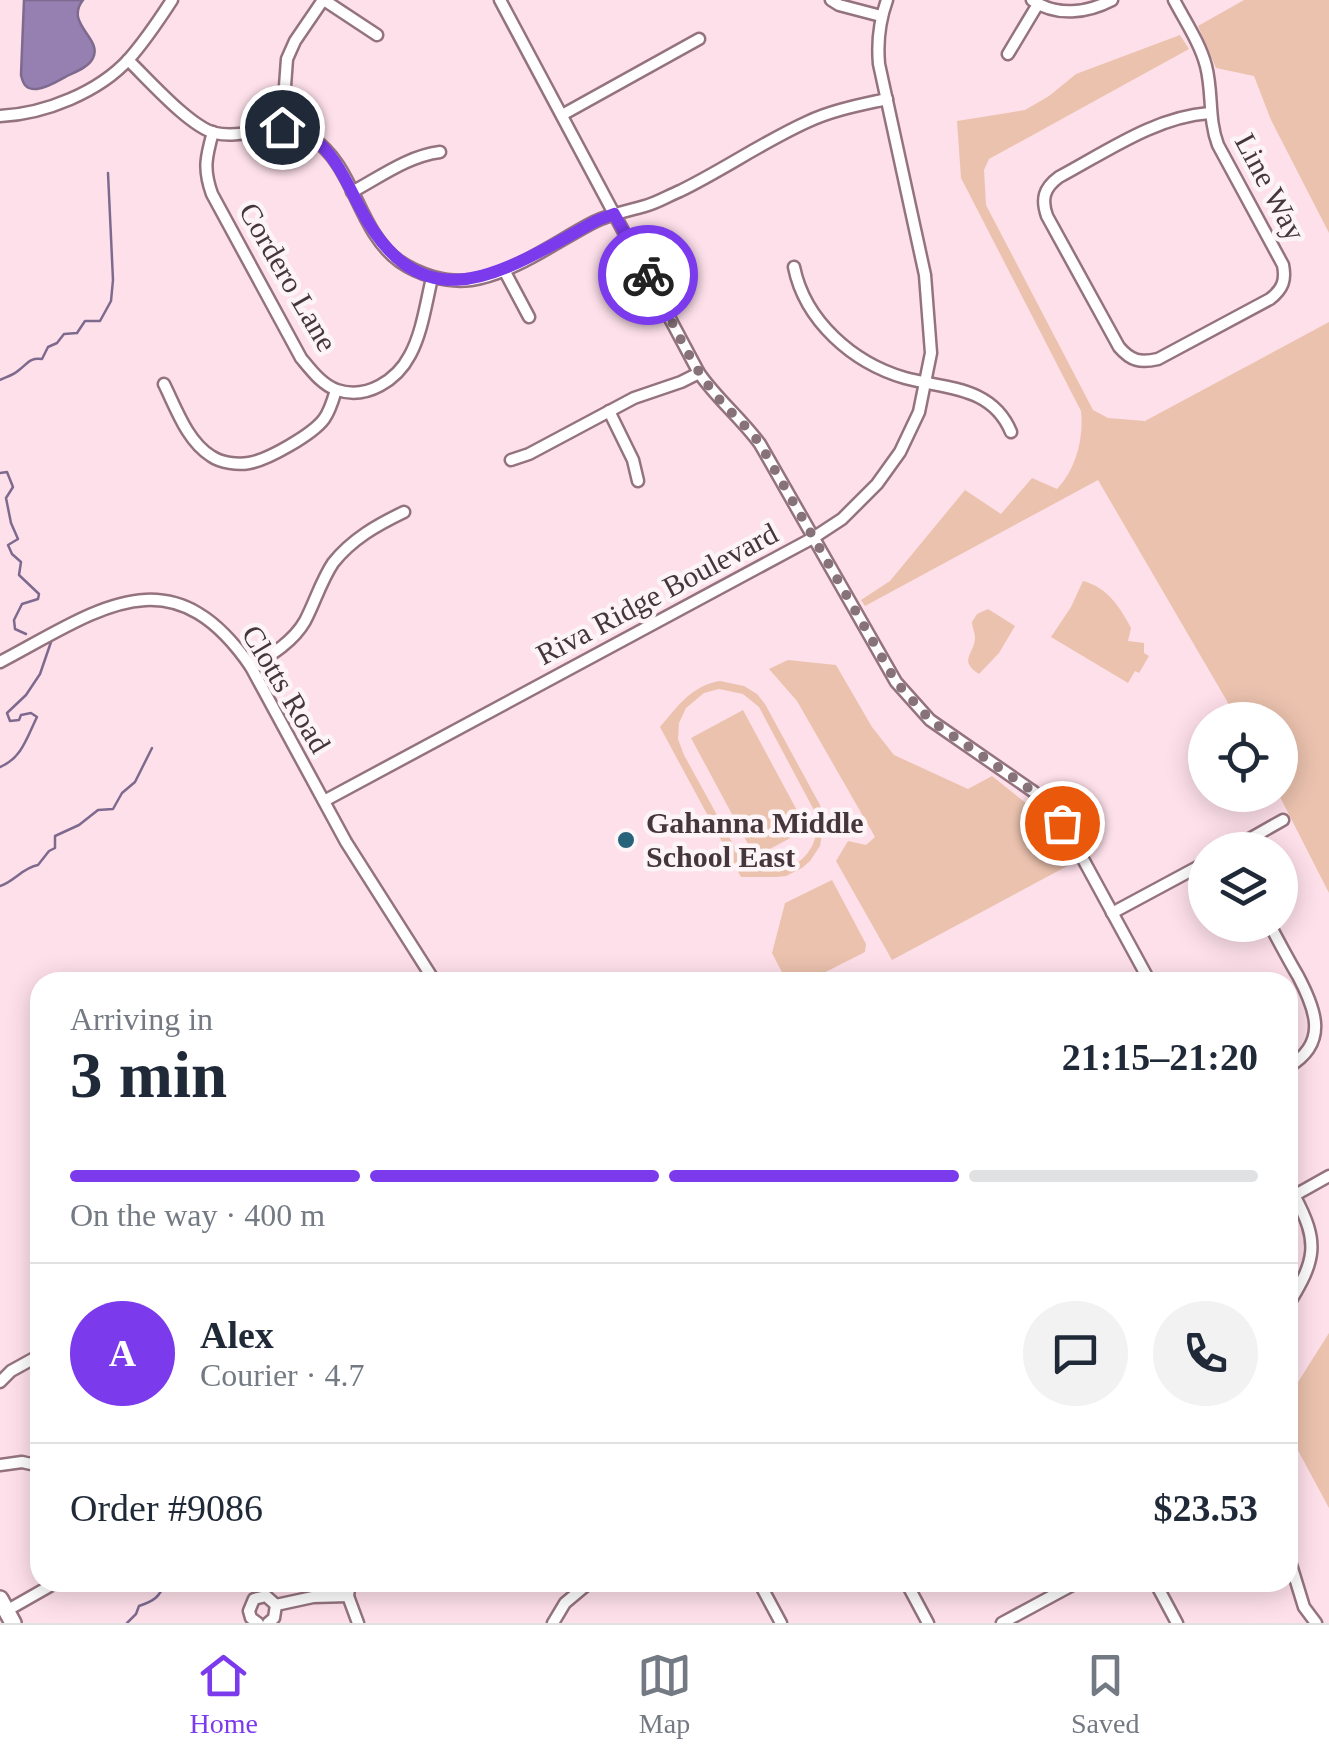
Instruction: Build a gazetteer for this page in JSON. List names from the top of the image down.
{
  "streets": {
    "street": [
      "Line Way",
      "Cordero Lane",
      "Riva Ridge Boulevard",
      "Clotts Road"
    ]
  },
  "crossings": [
    ["Riva Ridge Boulevard", "Clotts Road"]
  ],
  "places": ["Gahanna Middle School East"],
  "page": {
    "heading": ["3 min", "Arriving in", "21:15–21:20"],
    "panel": [
      "Alex",
      "Courier · 4.7",
      "Order #9086",
      "$23.53"
    ],
    "bar": "On the way · 400 m",
    "round": "A",
    "tabs": ["Home", "Map", "Saved"]
  }
}
